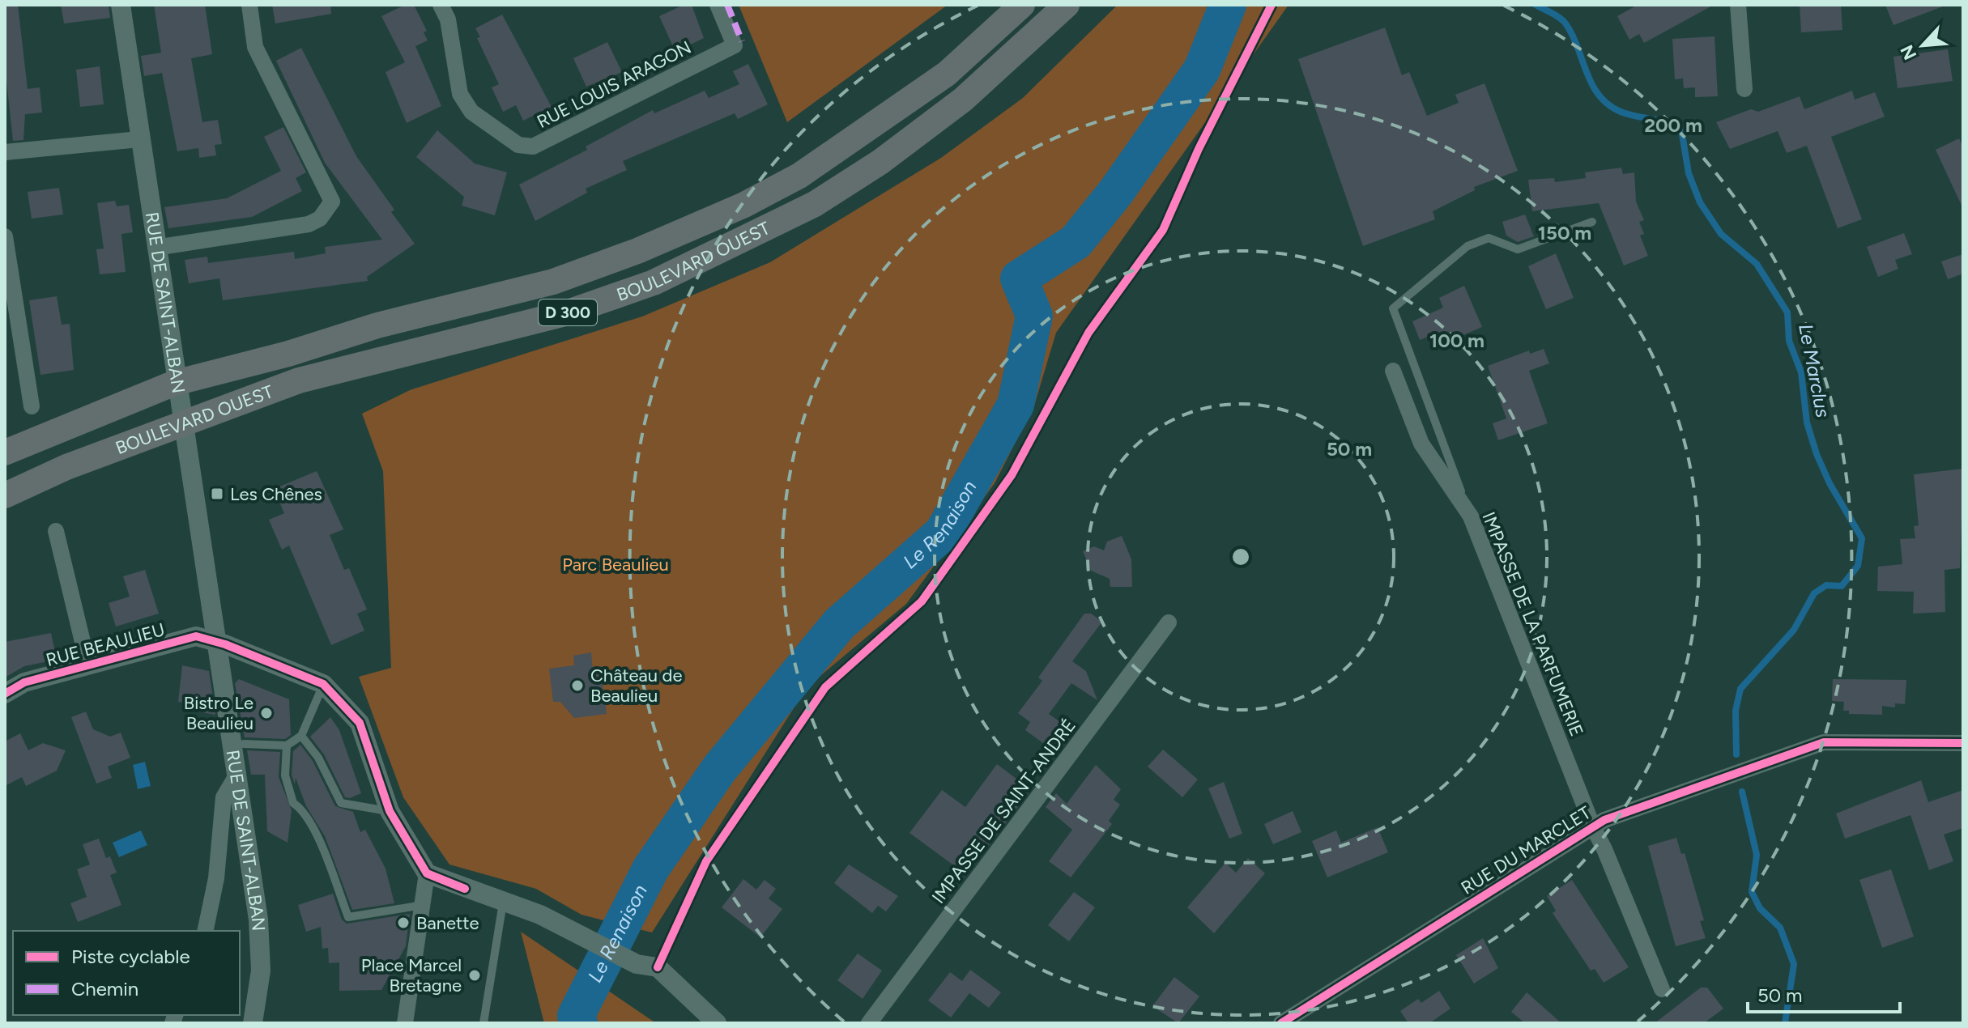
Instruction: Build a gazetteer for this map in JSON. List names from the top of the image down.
{
  "streets": {
    "main road": ["BOULEVARD OUEST", "D 300"],
    "street": [
      "RUE LOUIS ARAGON",
      "RUE DE SAINT-ALBAN",
      "IMPASSE DE LA PARFUMERIE",
      "RUE BEAULIEU",
      "IMPASSE DE SAINT-ANDRÉ",
      "RUE DU MARCLET"
    ]
  },
  "crossings": [
    ["RUE DE SAINT-ALBAN", "RUE BEAULIEU"],
    ["IMPASSE DE LA PARFUMERIE", "RUE DU MARCLET"]
  ],
  "water": ["Le Marclus", "Le Renaison"],
  "parks": ["Parc Beaulieu"],
  "places": {
    "transit": ["Les Chênes"],
    "other": [
      "Château de Beaulieu",
      "Bistro Le Beaulieu",
      "Banette",
      "Place Marcel Bretagne"
    ]
  },
  "legend": ["Piste cyclable", "Chemin"],
  "scale_bar": "50 m",
  "north": "bottom left",
  "rings": [
    "200 m",
    "150 m",
    "100 m",
    "50 m"
  ]
}
